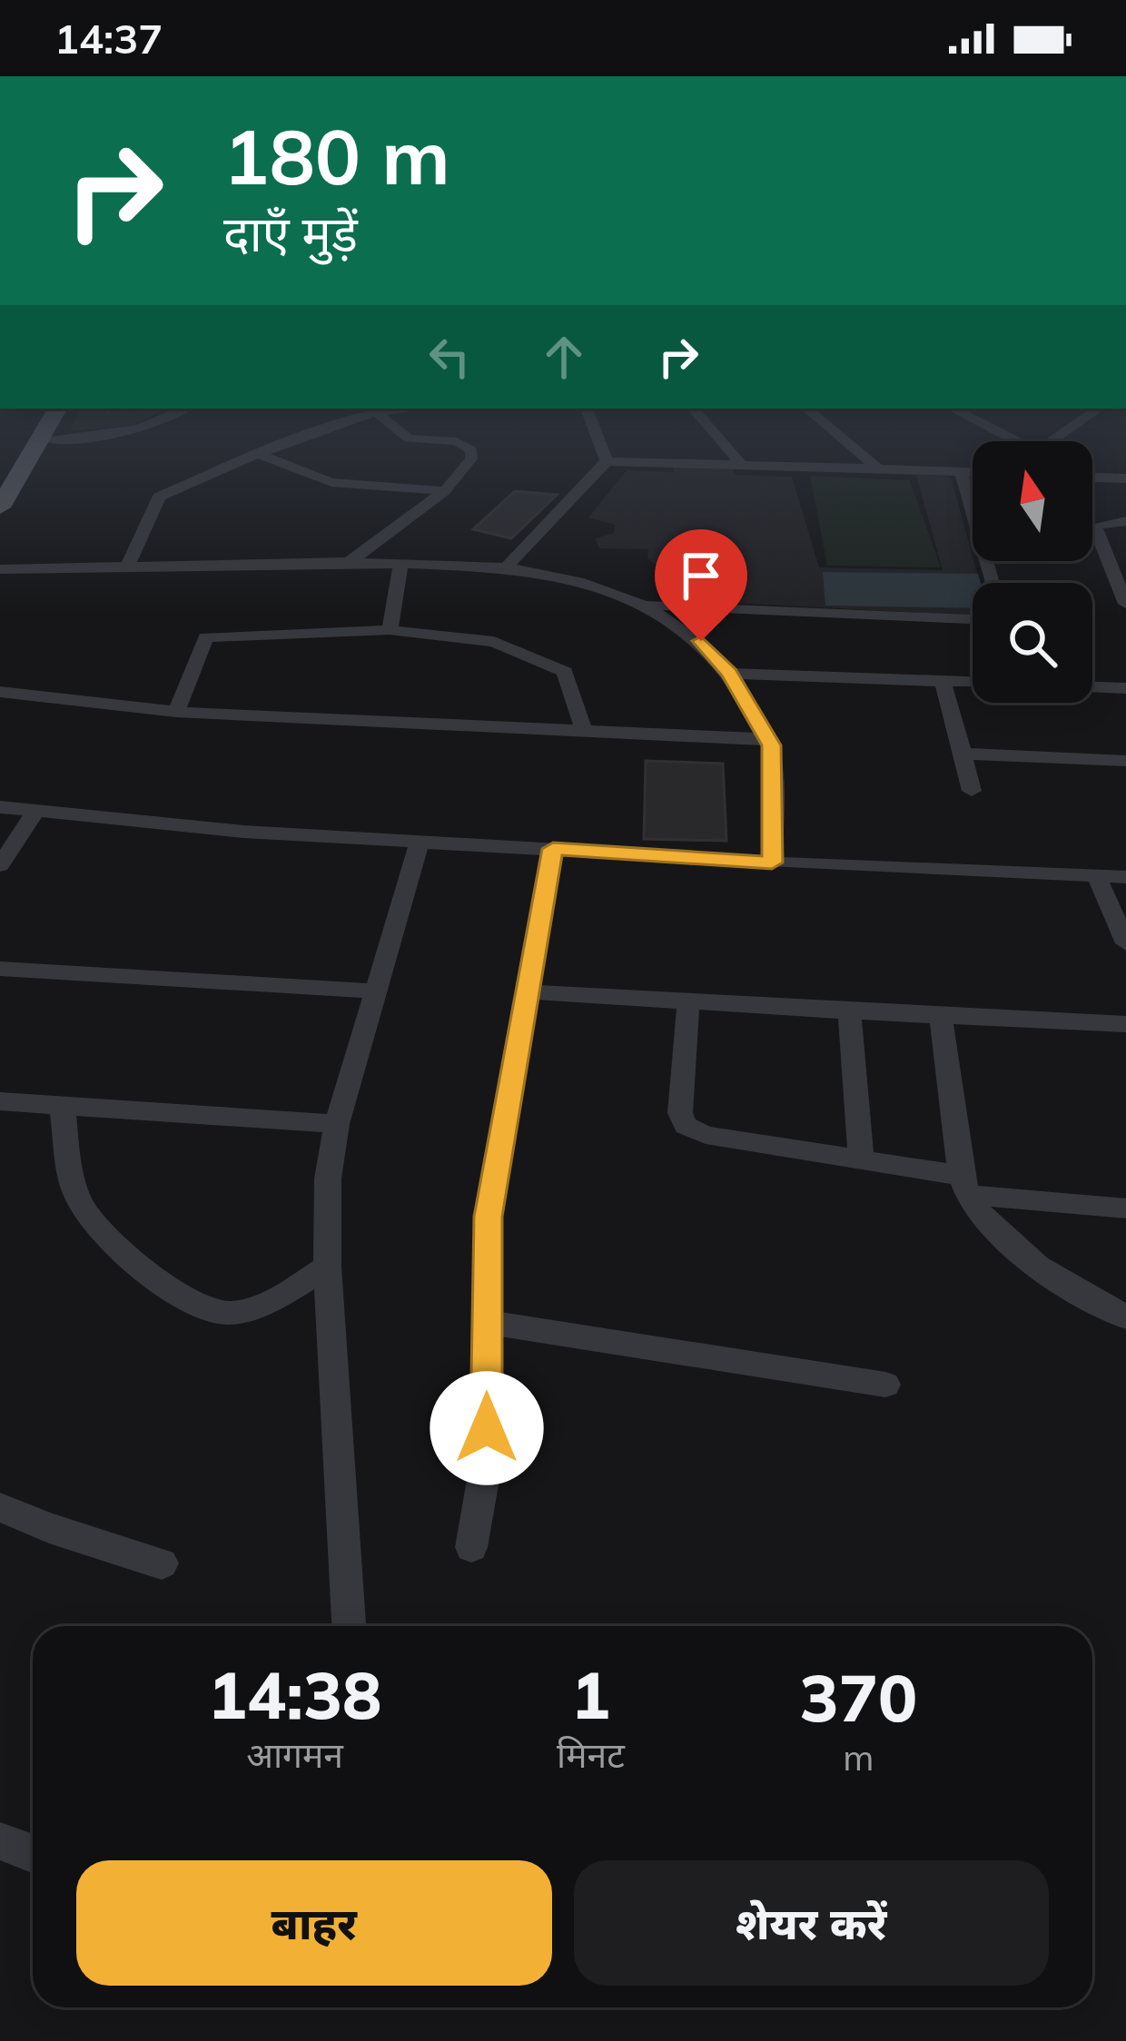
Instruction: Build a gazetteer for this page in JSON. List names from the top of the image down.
{
  "north": "top",
  "page": {
    "status": "14:37",
    "turn": ["180 m", "दाएँ मुड़ें"],
    "eta": [
      "14:38",
      "आगमन",
      "1",
      "मिनट",
      "370",
      "m"
    ],
    "buttons": ["बाहर", "शेयर करें"]
  }
}
